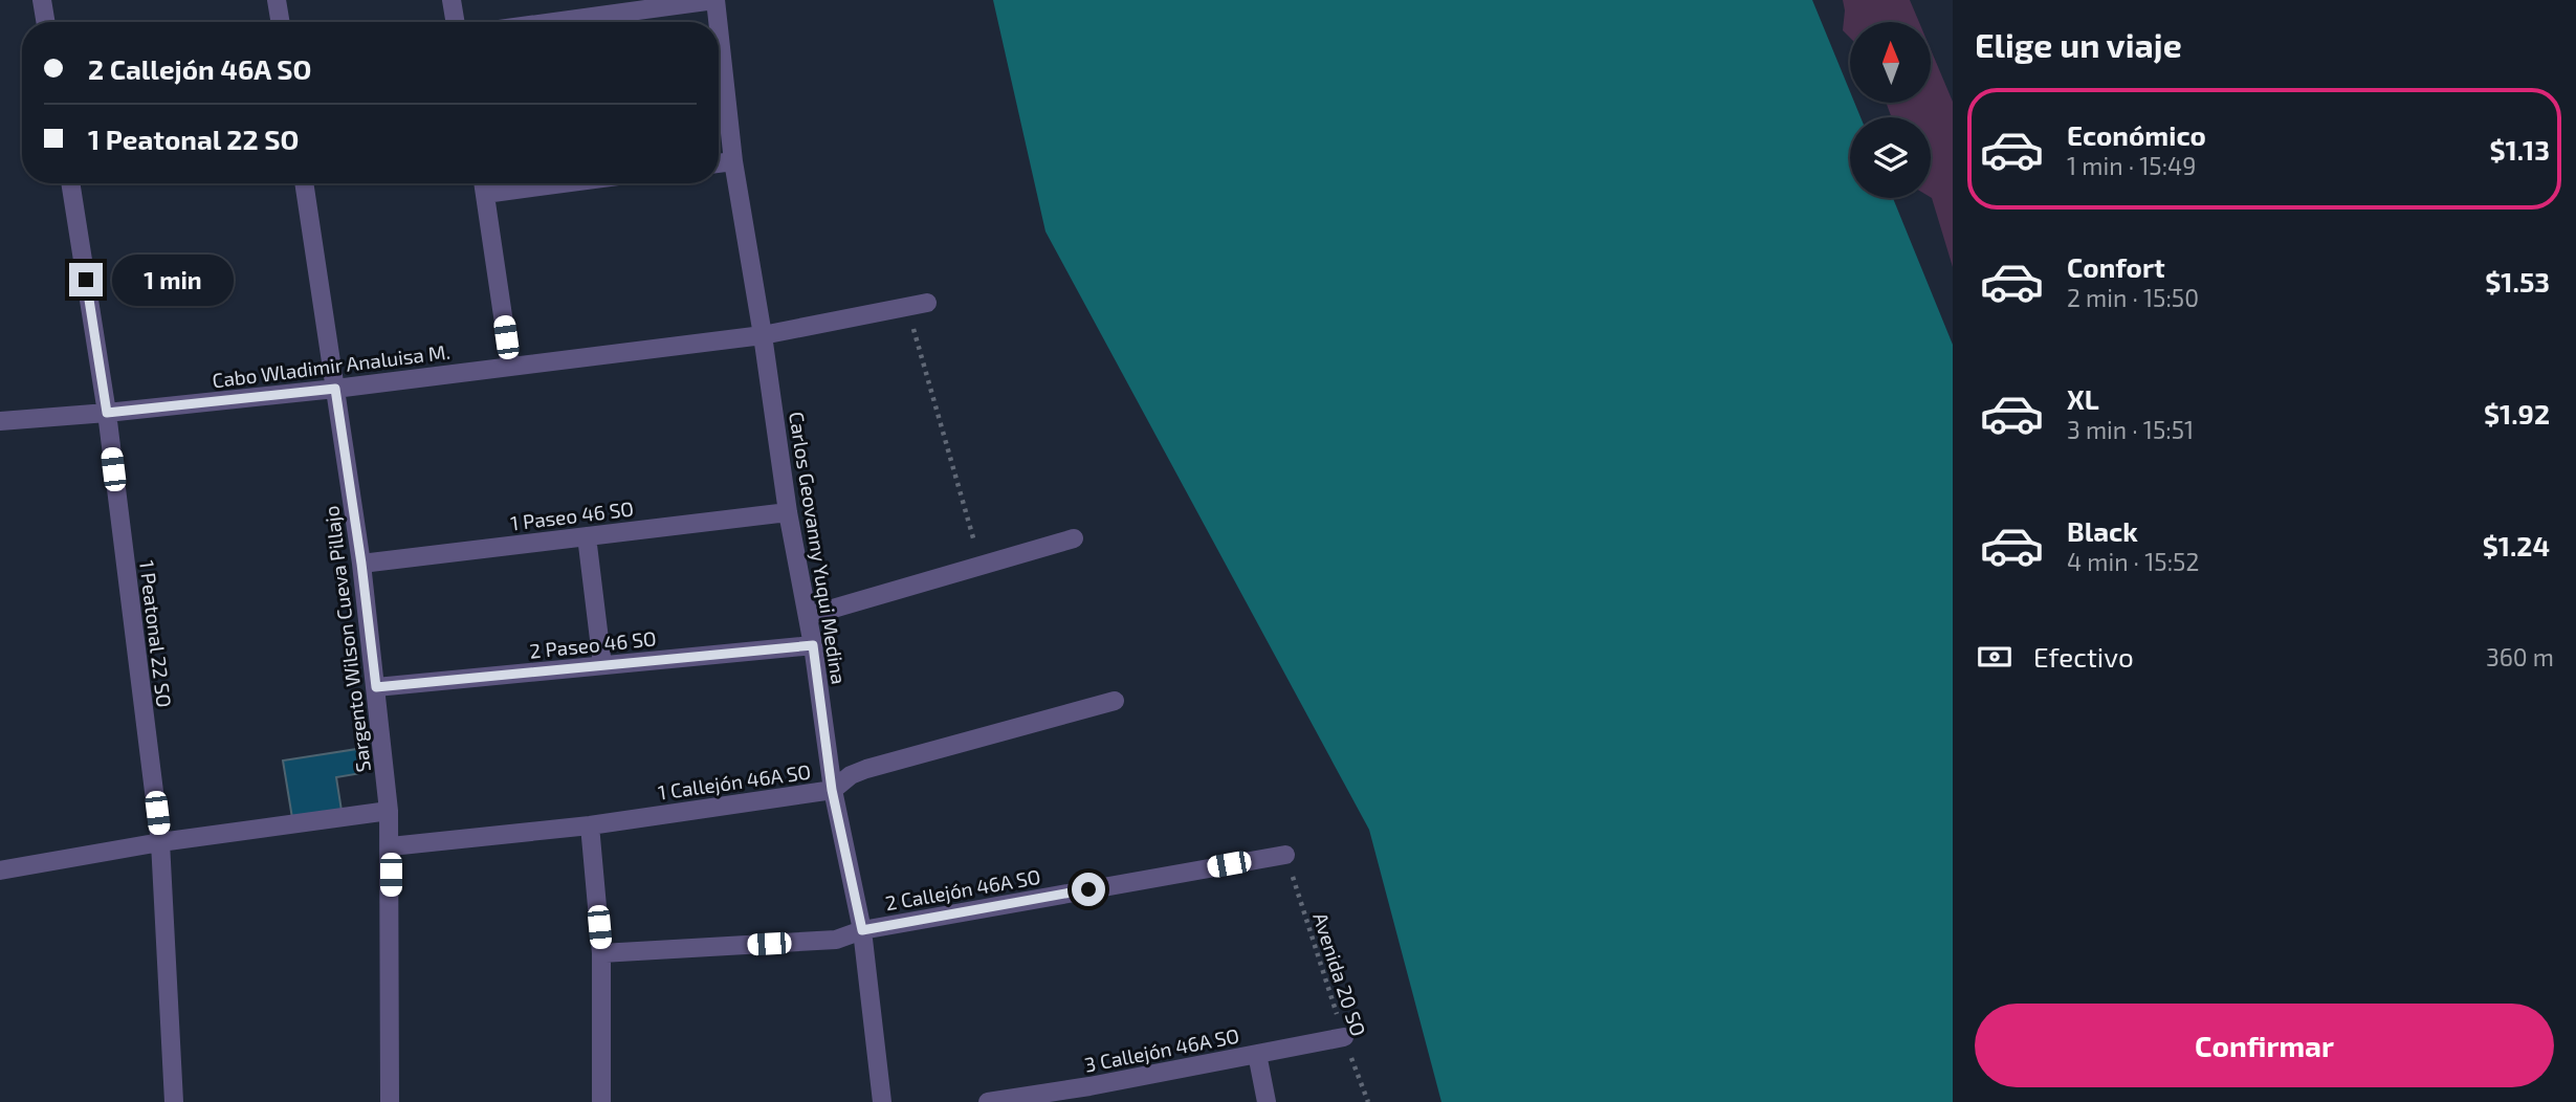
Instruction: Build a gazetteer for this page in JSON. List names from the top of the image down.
{
  "streets": {
    "street": [
      "Cabo Wladimir Analuisa M.",
      "1 Paseo 46 SO",
      "Carlos Geovanny Yuqui Medina",
      "1 Peatonal 22 SO",
      "Sargento Wilson Cueva Pillajo",
      "2 Paseo 46 SO",
      "1 Callejón 46A SO",
      "2 Callejón 46A SO",
      "3 Callejón 46A SO"
    ],
    "path": ["Avenida 20 SO"]
  },
  "crossings": [
    ["Cabo Wladimir Analuisa M.", "Carlos Geovanny Yuqui Medina"],
    ["Cabo Wladimir Analuisa M.", "1 Peatonal 22 SO"],
    ["Cabo Wladimir Analuisa M.", "Sargento Wilson Cueva Pillajo"],
    ["1 Paseo 46 SO", "Carlos Geovanny Yuqui Medina"],
    ["1 Paseo 46 SO", "Sargento Wilson Cueva Pillajo"],
    ["Carlos Geovanny Yuqui Medina", "2 Paseo 46 SO"],
    ["Carlos Geovanny Yuqui Medina", "1 Callejón 46A SO"],
    ["Carlos Geovanny Yuqui Medina", "2 Callejón 46A SO"],
    ["Sargento Wilson Cueva Pillajo", "2 Paseo 46 SO"],
    ["Sargento Wilson Cueva Pillajo", "1 Callejón 46A SO"],
    ["2 Callejón 46A SO", "Avenida 20 SO"],
    ["Avenida 20 SO", "3 Callejón 46A SO"]
  ],
  "north": "top",
  "page": {
    "heading": "Elige un viaje",
    "banner": ["2 Callejón 46A SO", "1 Peatonal 22 SO"],
    "list": [
      {
        "name": "Económico",
        "note": "1 min · 15:49",
        "value": "$1.13"
      },
      {
        "name": "Confort",
        "note": "2 min · 15:50",
        "value": "$1.53"
      },
      {
        "name": "XL",
        "note": "3 min · 15:51",
        "value": "$1.92"
      },
      {
        "name": "Black",
        "note": "4 min · 15:52",
        "value": "$1.24"
      }
    ],
    "bubble": "1 min",
    "pay": ["Efectivo", "360 m"],
    "buttons": "Confirmar"
  }
}
